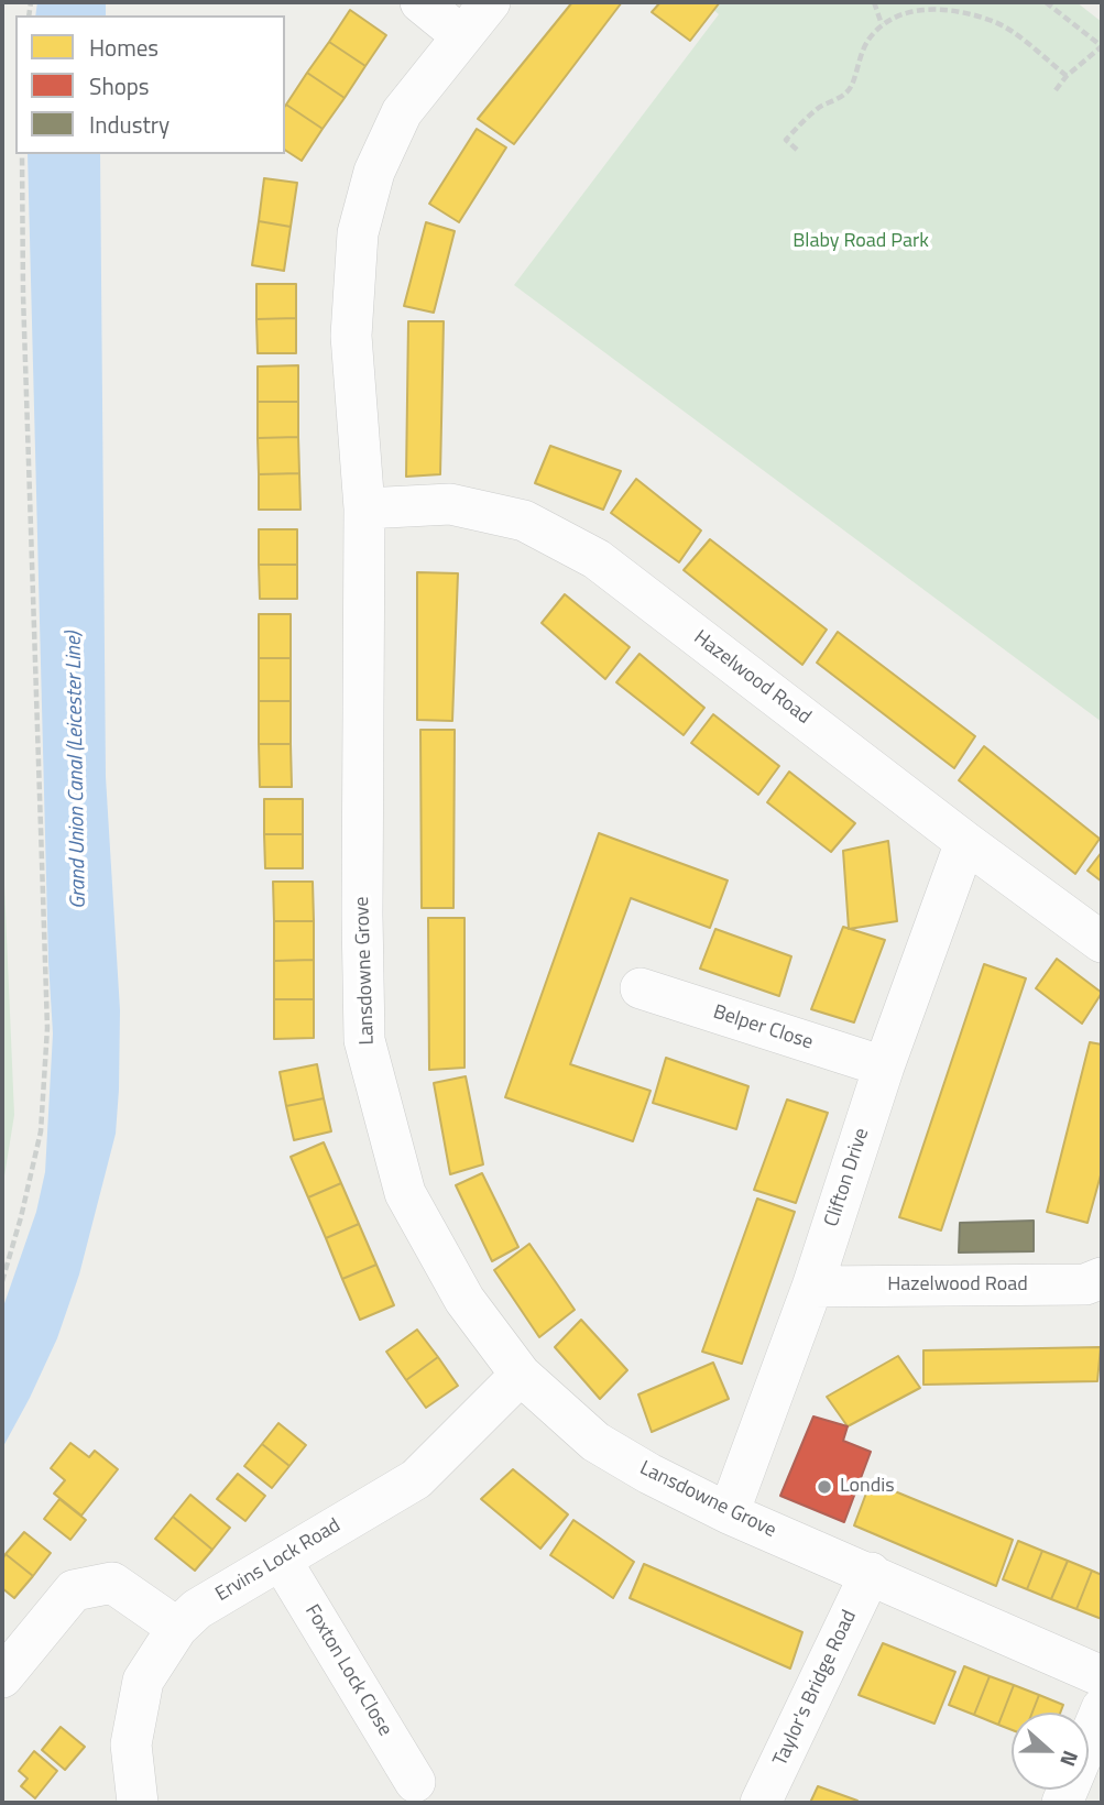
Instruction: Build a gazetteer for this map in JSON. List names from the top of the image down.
{
  "streets": {
    "street": [
      "Hazelwood Road",
      "Lansdowne Grove",
      "Belper Close",
      "Clifton Drive",
      "Ervins Lock Road",
      "Foxton Lock Close",
      "Taylor's Bridge Road"
    ]
  },
  "crossings": [
    ["Hazelwood Road", "Lansdowne Grove"],
    ["Hazelwood Road", "Clifton Drive"],
    ["Lansdowne Grove", "Clifton Drive"],
    ["Lansdowne Grove", "Ervins Lock Road"],
    ["Lansdowne Grove", "Taylor's Bridge Road"],
    ["Belper Close", "Clifton Drive"],
    ["Ervins Lock Road", "Foxton Lock Close"]
  ],
  "water": ["Grand Union Canal (Leicester Line)"],
  "parks": ["Blaby Road Park"],
  "places": ["Londis"],
  "legend": ["Homes", "Shops", "Industry"],
  "north": "right"
}
